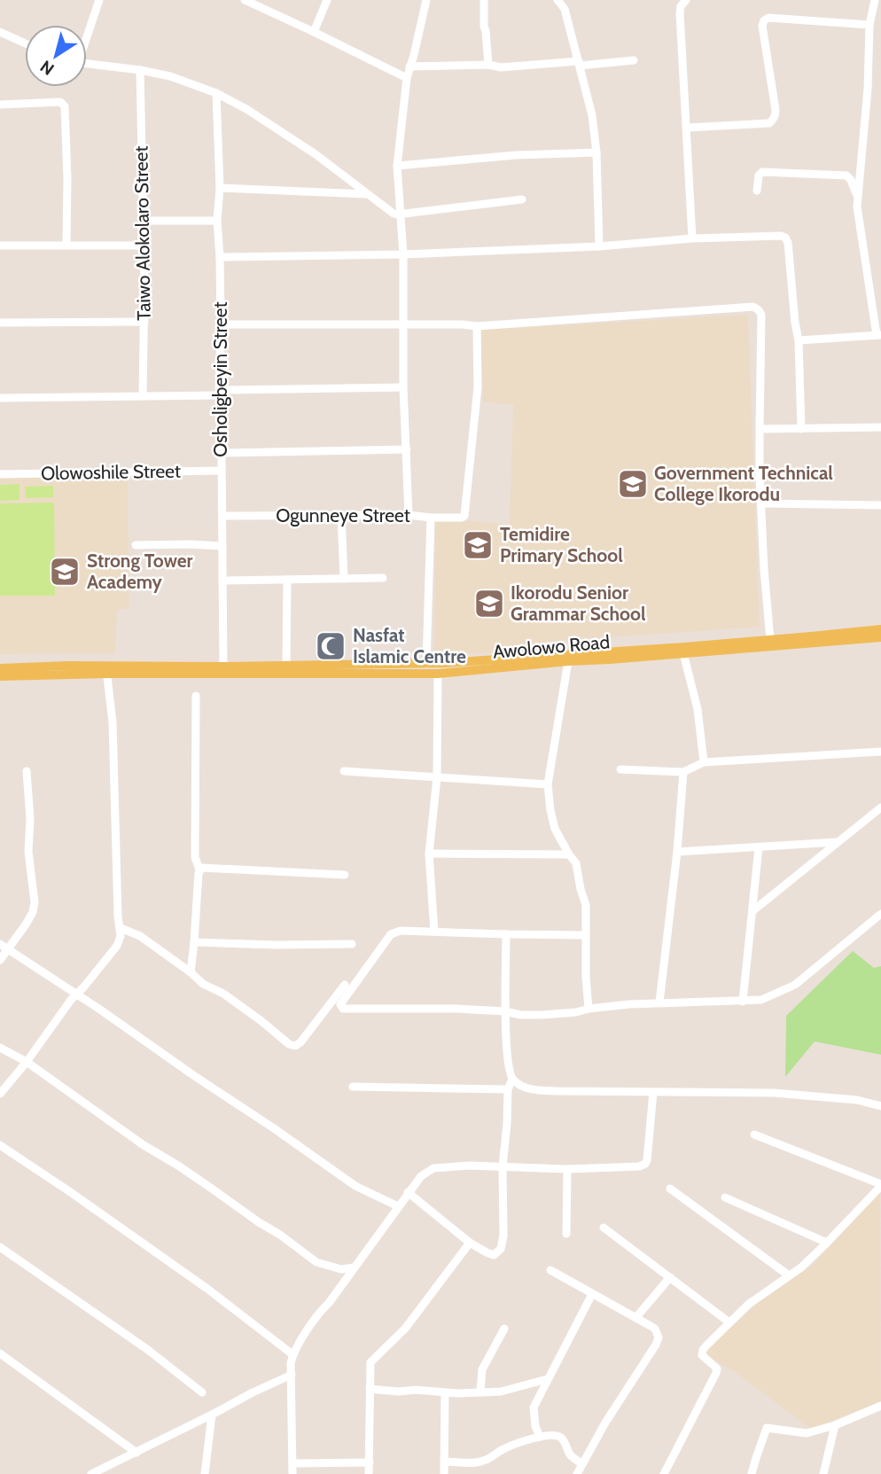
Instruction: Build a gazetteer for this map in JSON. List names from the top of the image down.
{
  "streets": {
    "main road": ["Awolowo Road"],
    "street": [
      "Taiwo Alokolaro Street",
      "Osholigbeyin Street",
      "Olowoshile Street",
      "Ogunneye Street"
    ]
  },
  "crossings": [
    ["Osholigbeyin Street", "Olowoshile Street"],
    ["Osholigbeyin Street", "Ogunneye Street"],
    ["Osholigbeyin Street", "Awolowo Road"]
  ],
  "places": {
    "school or university": [
      "Government Technical College Ikorodu",
      "Temidire Primary School",
      "Strong Tower Academy",
      "Ikorodu Senior Grammar School"
    ],
    "mosque": ["Nasfat Islamic Centre"]
  },
  "north": "bottom left"
}
